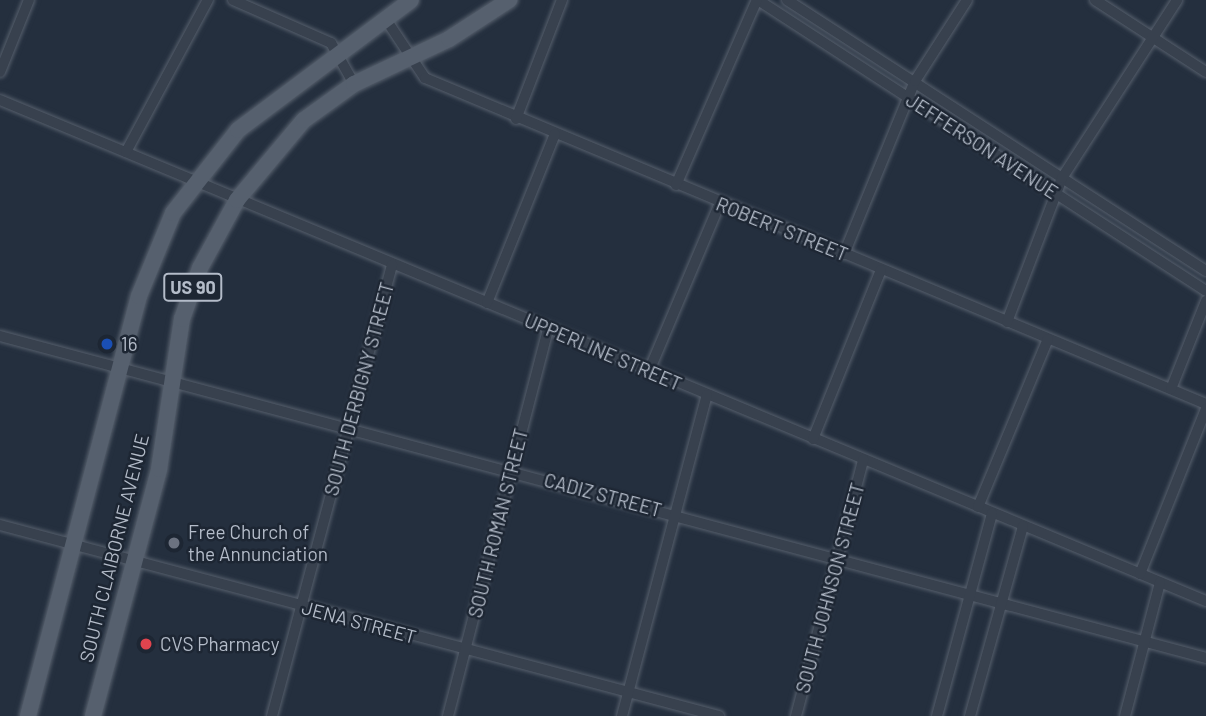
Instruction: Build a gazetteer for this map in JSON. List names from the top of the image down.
{
  "streets": {
    "main road": ["US 90", "SOUTH CLAIBORNE AVENUE"],
    "street": [
      "JEFFERSON AVENUE",
      "ROBERT STREET",
      "UPPERLINE STREET",
      "SOUTH DERBIGNY STREET",
      "CADIZ STREET",
      "SOUTH ROMAN STREET",
      "SOUTH JOHNSON STREET",
      "JENA STREET"
    ]
  },
  "crossings": [
    ["ROBERT STREET", "SOUTH CLAIBORNE AVENUE"],
    ["UPPERLINE STREET", "SOUTH DERBIGNY STREET"],
    ["UPPERLINE STREET", "SOUTH ROMAN STREET"],
    ["UPPERLINE STREET", "SOUTH CLAIBORNE AVENUE"],
    ["UPPERLINE STREET", "SOUTH JOHNSON STREET"],
    ["SOUTH DERBIGNY STREET", "CADIZ STREET"],
    ["SOUTH DERBIGNY STREET", "JENA STREET"],
    ["CADIZ STREET", "SOUTH ROMAN STREET"],
    ["CADIZ STREET", "SOUTH CLAIBORNE AVENUE"],
    ["CADIZ STREET", "SOUTH JOHNSON STREET"],
    ["SOUTH ROMAN STREET", "JENA STREET"],
    ["SOUTH CLAIBORNE AVENUE", "JENA STREET"]
  ],
  "places": ["16", "Free Church of the Annunciation", "CVS Pharmacy"]
}
